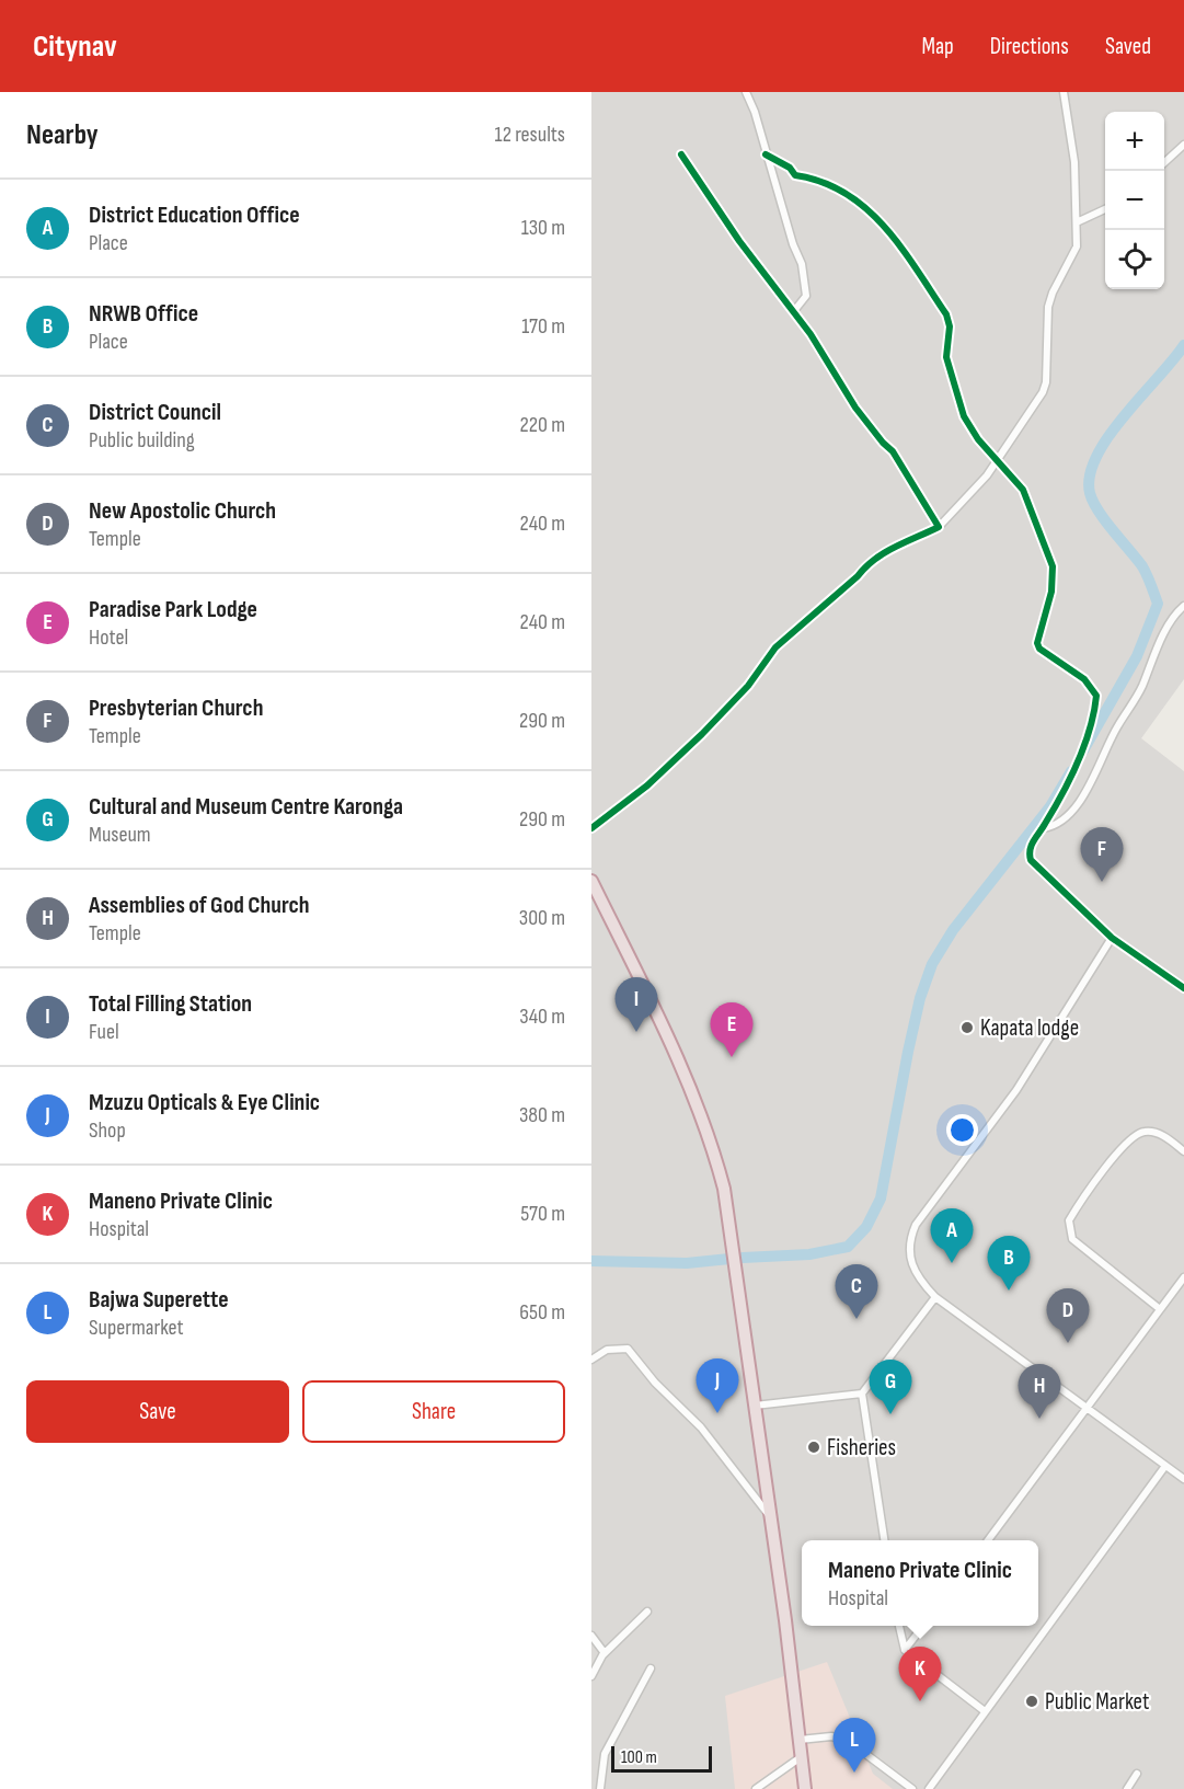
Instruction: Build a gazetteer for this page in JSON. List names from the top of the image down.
{
  "places": ["Kapata lodge", "Fisheries", "Public Market"],
  "scale_bar": "100 m",
  "page": {
    "header": "Citynav",
    "nav": ["Map", "Directions", "Saved"],
    "heading": ["Nearby", "12 results"],
    "map_buttons": ["+", "−"],
    "list": [
      {
        "mark": "A",
        "name": "District Education Office",
        "note": "Place",
        "value": "130 m"
      },
      {
        "mark": "B",
        "name": "NRWB Office",
        "note": "Place",
        "value": "170 m"
      },
      {
        "mark": "C",
        "name": "District Council",
        "note": "Public building",
        "value": "220 m"
      },
      {
        "mark": "D",
        "name": "New Apostolic Church",
        "note": "Temple",
        "value": "240 m"
      },
      {
        "mark": "E",
        "name": "Paradise Park Lodge",
        "note": "Hotel",
        "value": "240 m"
      },
      {
        "mark": "F",
        "name": "Presbyterian Church",
        "note": "Temple",
        "value": "290 m"
      },
      {
        "mark": "G",
        "name": "Cultural and Museum Centre Karonga",
        "note": "Museum",
        "value": "290 m"
      },
      {
        "mark": "H",
        "name": "Assemblies of God Church",
        "note": "Temple",
        "value": "300 m"
      },
      {
        "mark": "I",
        "name": "Total Filling Station",
        "note": "Fuel",
        "value": "340 m"
      },
      {
        "mark": "J",
        "name": "Mzuzu Opticals & Eye Clinic",
        "note": "Shop",
        "value": "380 m"
      },
      {
        "mark": "K",
        "name": "Maneno Private Clinic",
        "note": "Hospital",
        "value": "570 m"
      },
      {
        "mark": "L",
        "name": "Bajwa Superette",
        "note": "Supermarket",
        "value": "650 m"
      }
    ],
    "pins": [
      "F",
      "I",
      "E",
      "A",
      "B",
      "C",
      "D",
      "J",
      "G",
      "H",
      "K",
      "L"
    ],
    "buttons": ["Save", "Share"],
    "popup": ["Maneno Private Clinic", "Hospital"],
    "scale": "100 m"
  }
}
